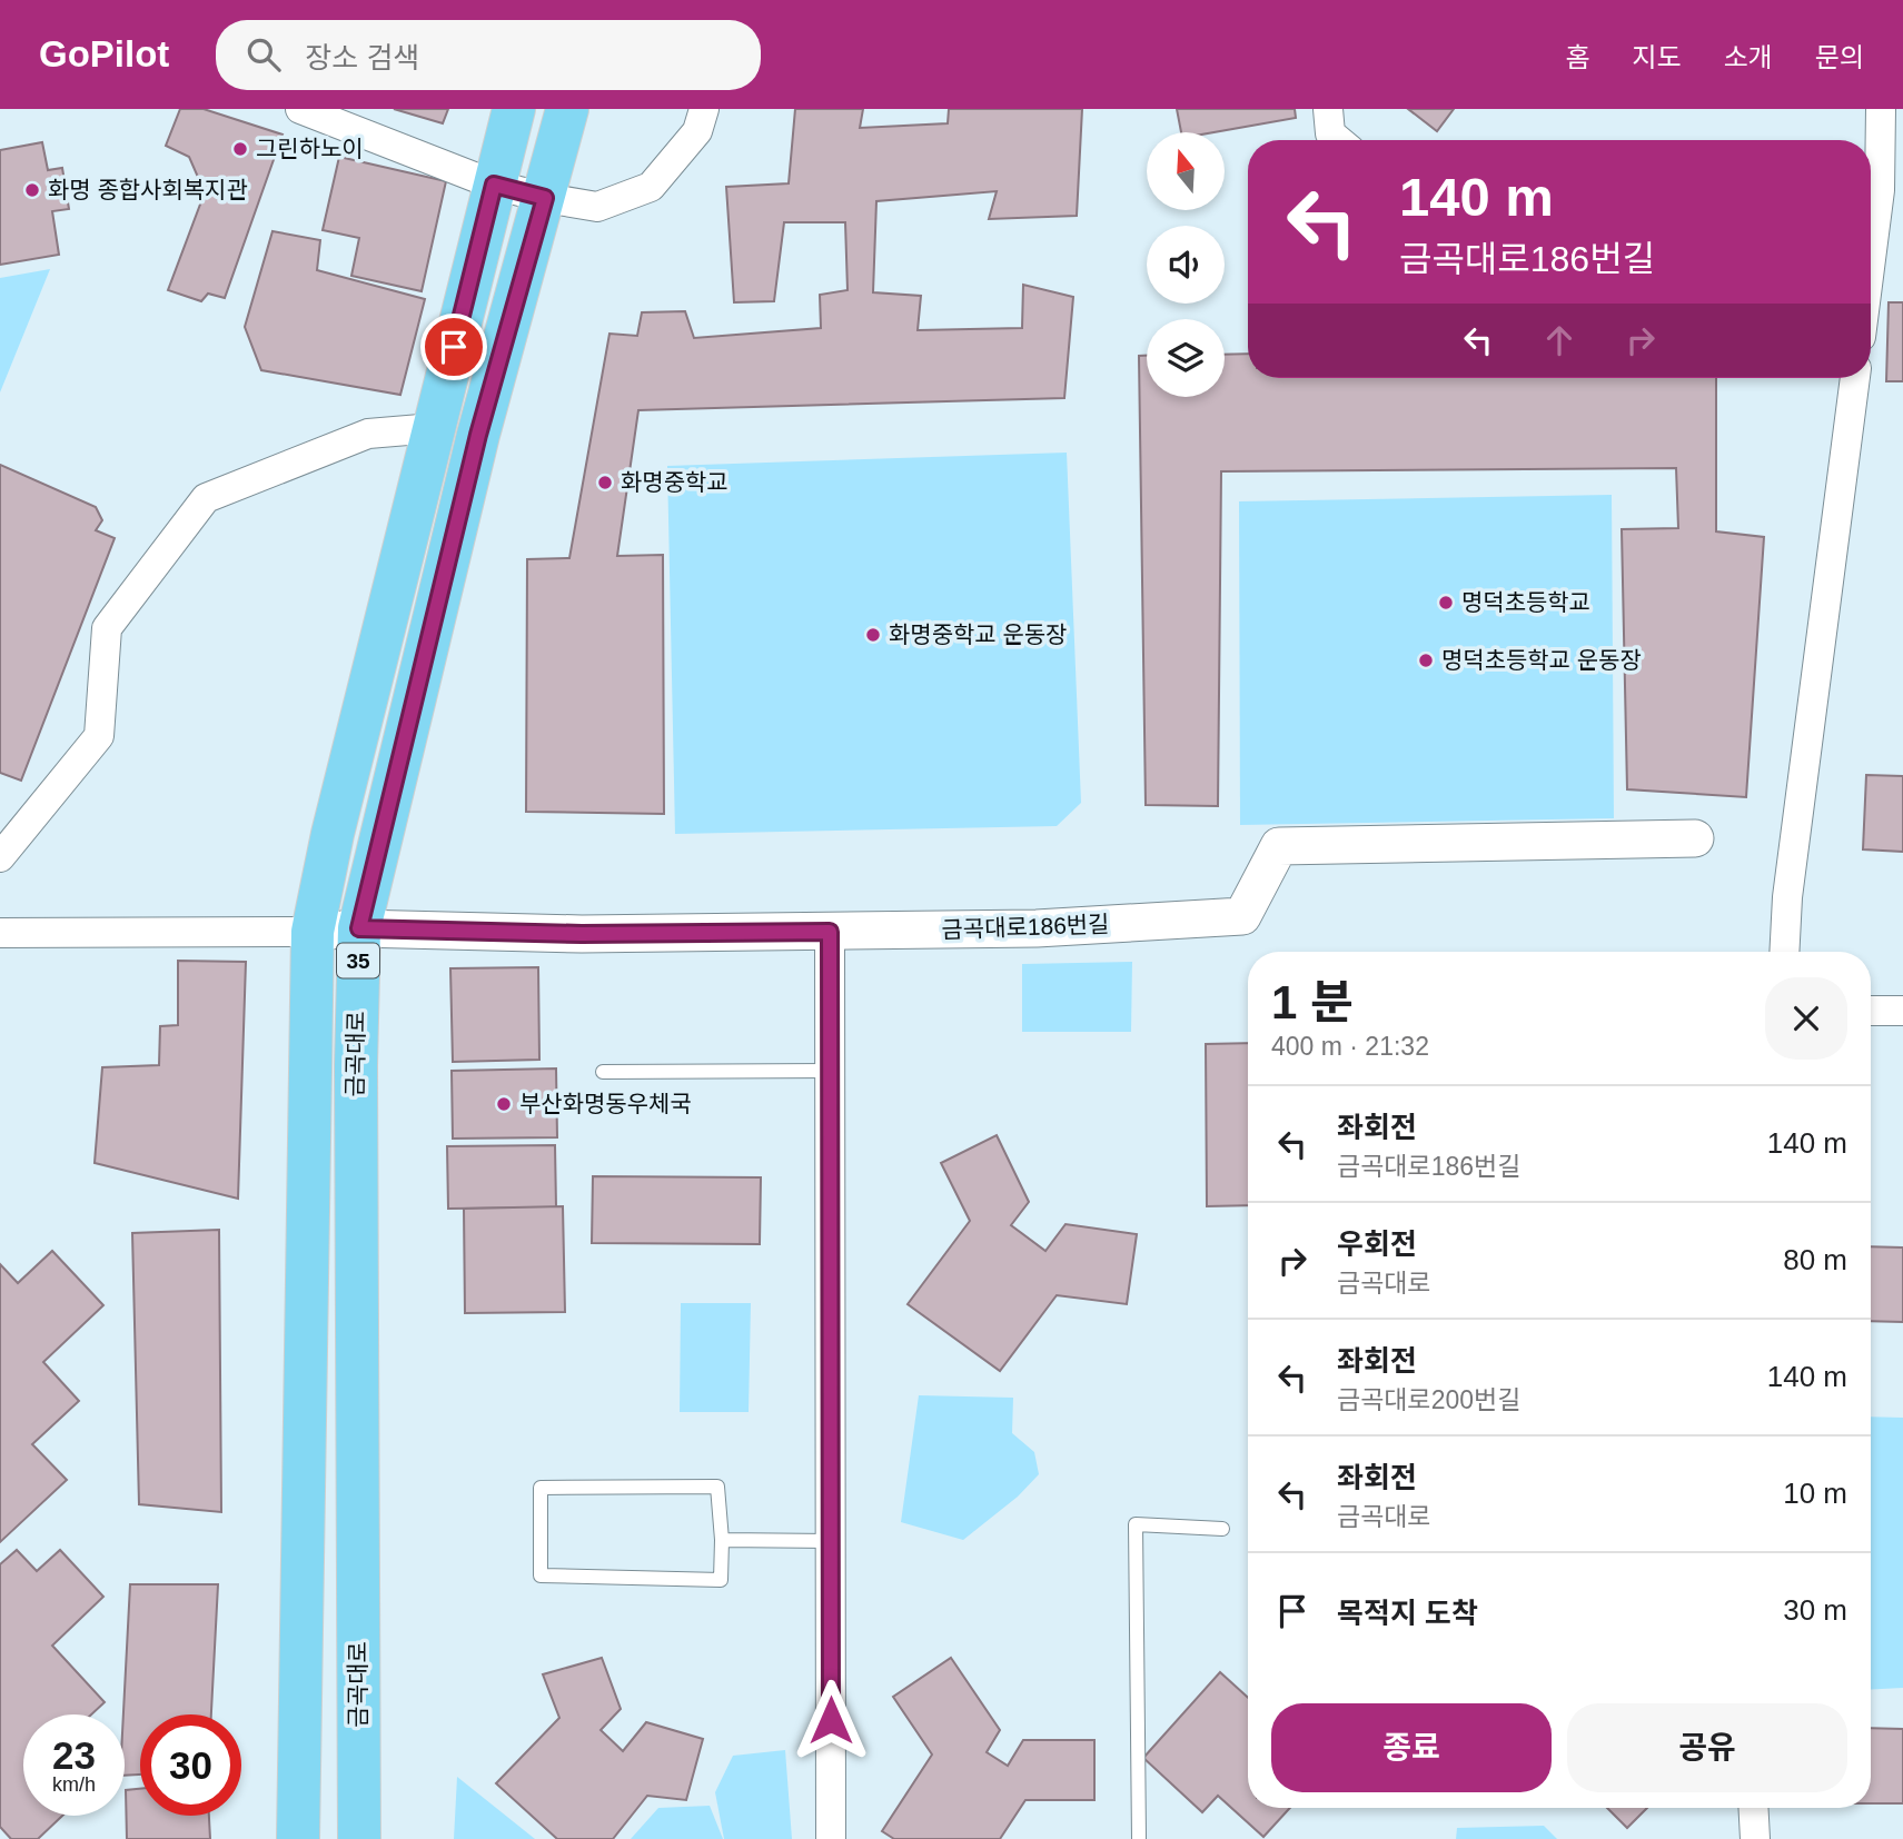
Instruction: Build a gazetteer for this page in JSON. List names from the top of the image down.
{
  "streets": {
    "main road": ["35", "금곡대로"],
    "street": ["금곡대로186번길"]
  },
  "crossings": [
    ["금곡대로186번길", "금곡대로"]
  ],
  "places": [
    "그린하노이",
    "화명 종합사회복지관",
    "화명중학교",
    "명덕초등학교",
    "화명중학교 운동장",
    "명덕초등학교 운동장",
    "부산화명동우체국"
  ],
  "north": "top",
  "page": {
    "header": "GoPilot",
    "search": "장소 검색",
    "nav": [
      "홈",
      "지도",
      "소개",
      "문의"
    ],
    "turn": ["140 m", "금곡대로186번길"],
    "heading": ["1 분", "400 m · 21:32"],
    "list": [
      {
        "name": "좌회전",
        "note": "금곡대로186번길",
        "value": "140 m"
      },
      {
        "name": "우회전",
        "note": "금곡대로",
        "value": "80 m"
      },
      {
        "name": "좌회전",
        "note": "금곡대로200번길",
        "value": "140 m"
      },
      {
        "name": "좌회전",
        "note": "금곡대로",
        "value": "10 m"
      },
      {
        "name": "목적지 도착",
        "value": "30 m"
      }
    ],
    "buttons": ["종료", "공유"],
    "speed": "23 km/h",
    "limit": "30"
  }
}
